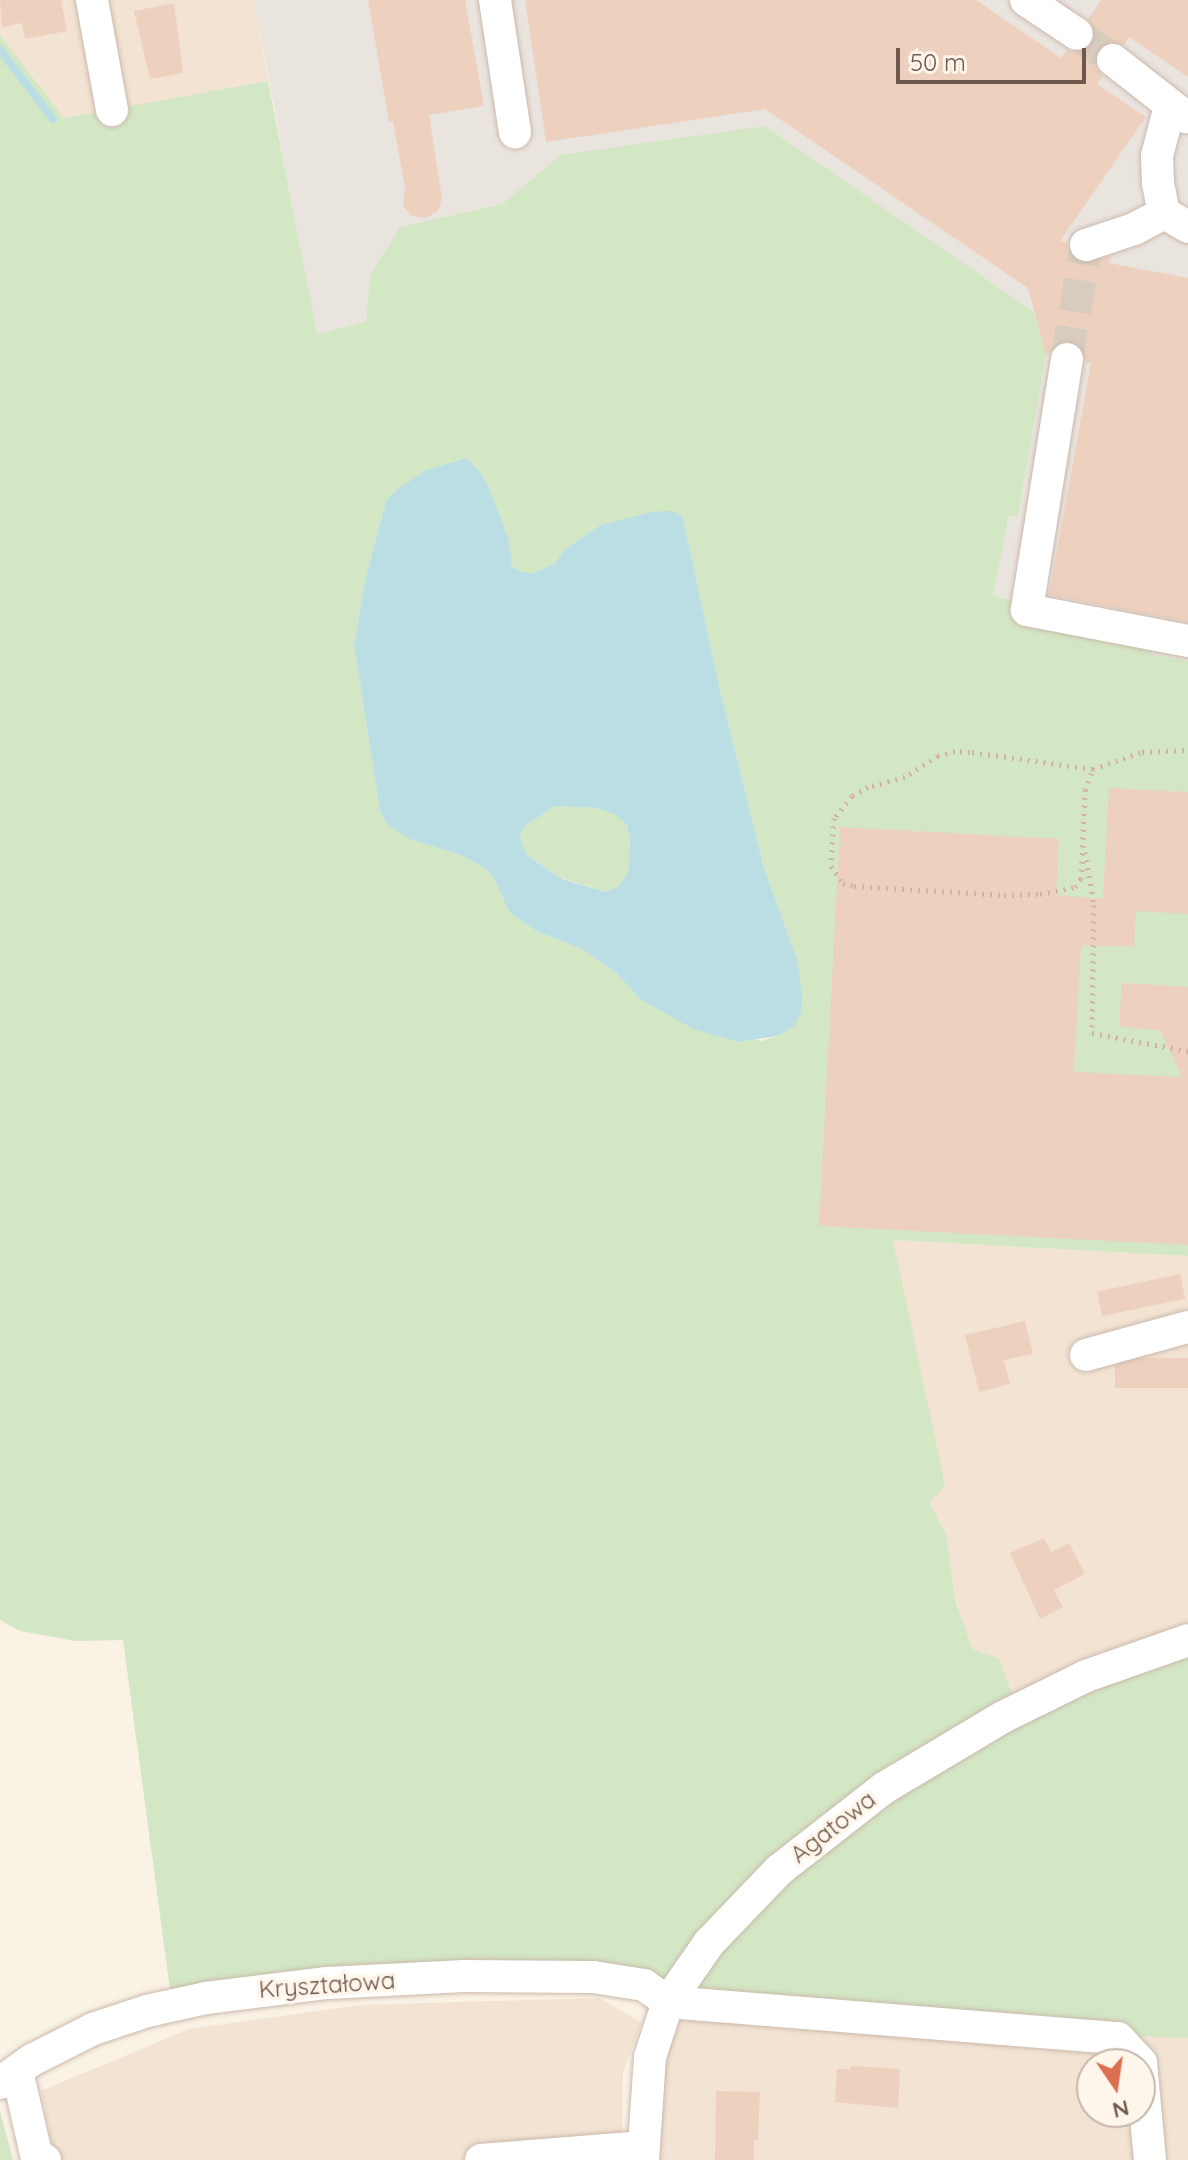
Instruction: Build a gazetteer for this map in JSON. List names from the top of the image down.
{
  "streets": {
    "street": ["Agatowa", "Kryształowa"]
  },
  "crossings": [
    ["Agatowa", "Kryształowa"]
  ],
  "scale_bar": "50 m",
  "north": "bottom"
}
